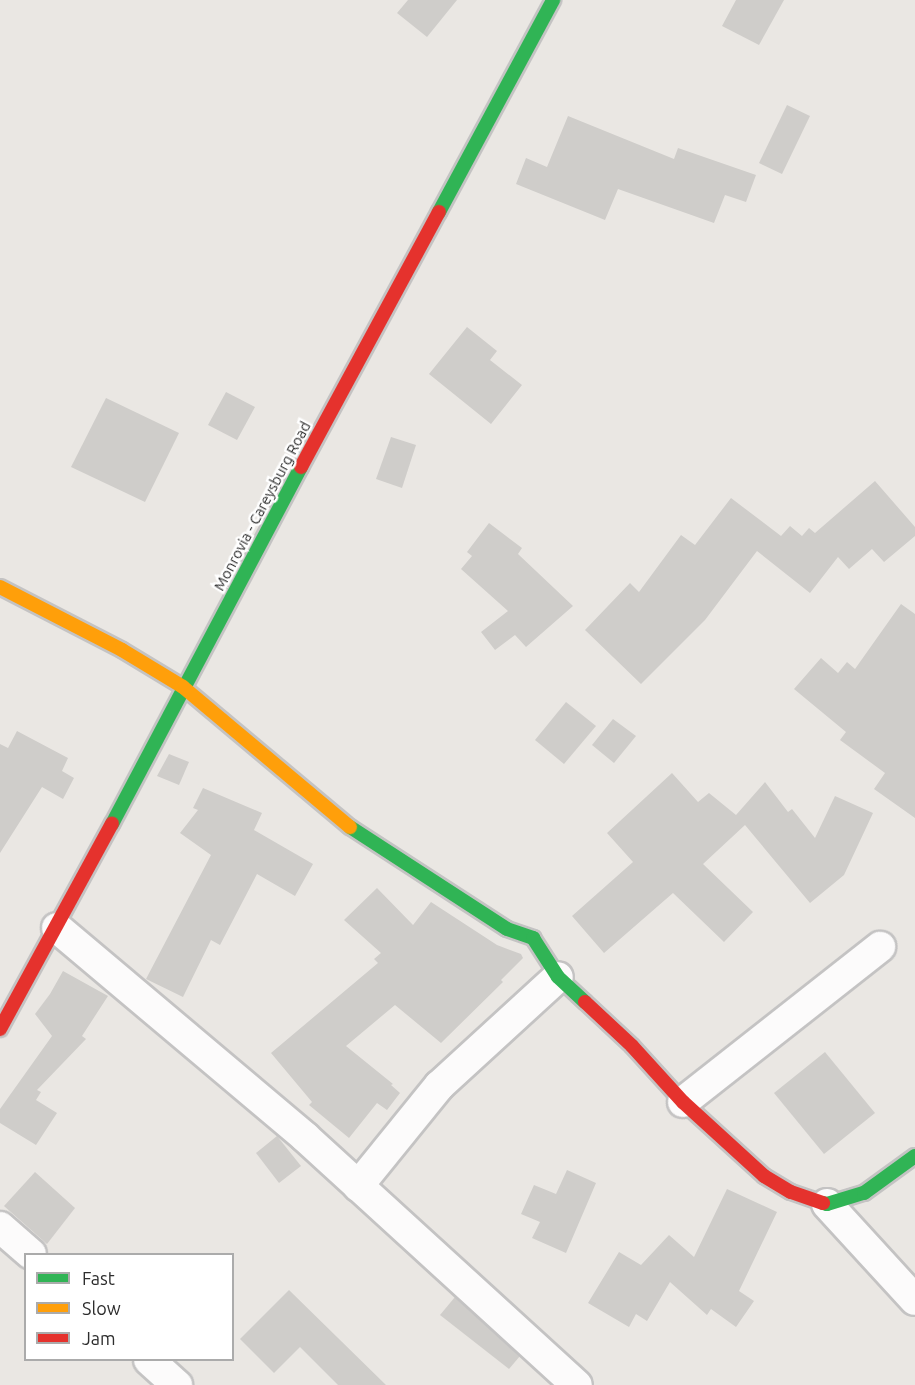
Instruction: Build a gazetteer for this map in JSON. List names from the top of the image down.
{
  "streets": {
    "main road": ["Monrovia - Careysburg Road"]
  },
  "legend": ["Fast", "Slow", "Jam"]
}
